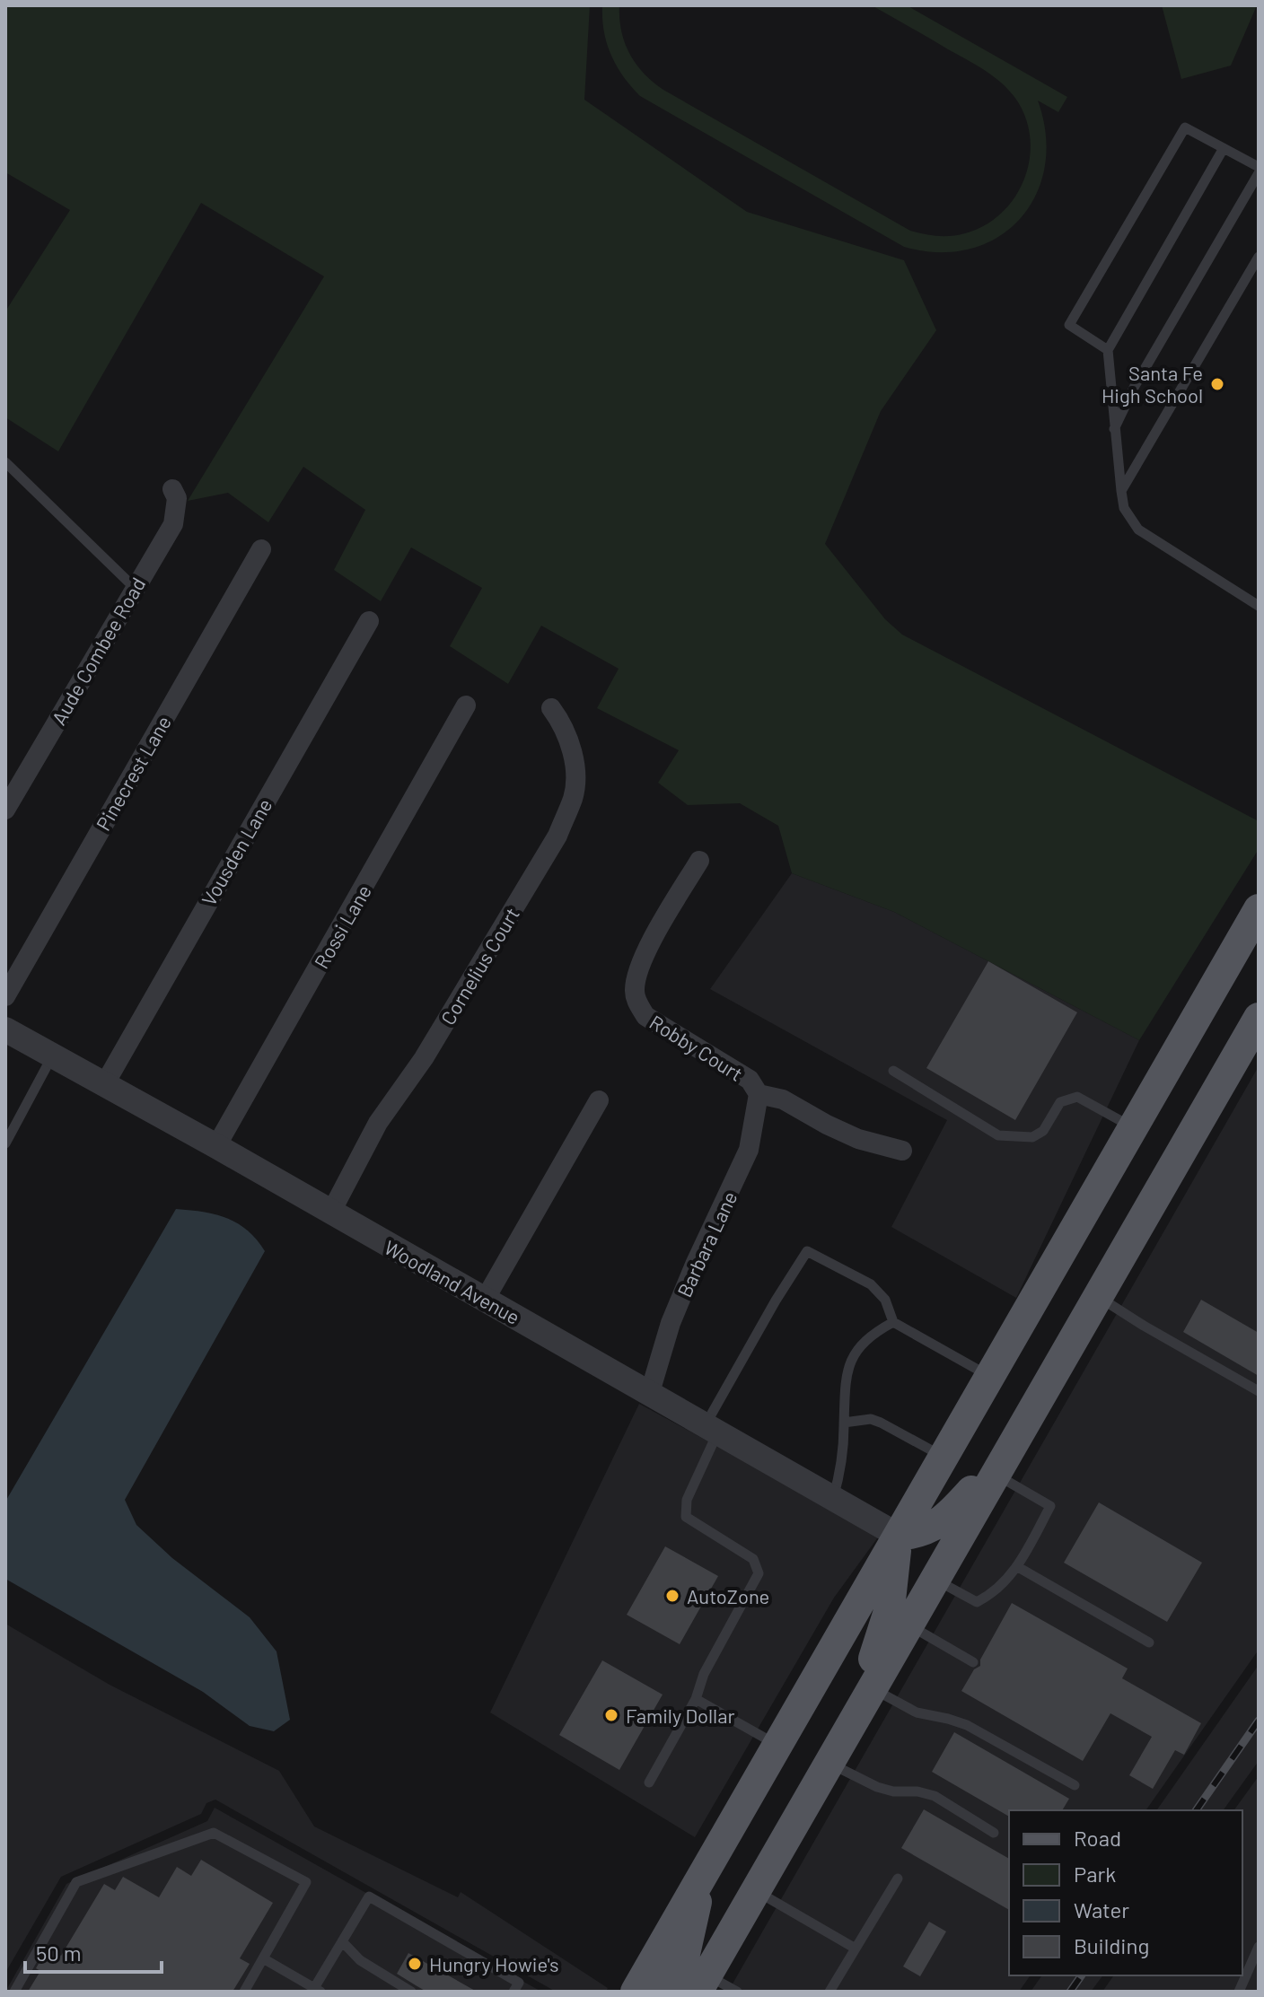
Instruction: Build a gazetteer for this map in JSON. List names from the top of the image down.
{
  "streets": {
    "street": [
      "Aude Combee Road",
      "Pinecrest Lane",
      "Vousden Lane",
      "Rossi Lane",
      "Cornelius Court",
      "Robby Court",
      "Barbara Lane",
      "Woodland Avenue"
    ]
  },
  "crossings": [
    ["Vousden Lane", "Woodland Avenue"],
    ["Rossi Lane", "Woodland Avenue"],
    ["Cornelius Court", "Woodland Avenue"],
    ["Robby Court", "Barbara Lane"],
    ["Barbara Lane", "Woodland Avenue"]
  ],
  "places": [
    "Santa Fe High School",
    "AutoZone",
    "Family Dollar",
    "Hungry Howie's"
  ],
  "legend": [
    "Road",
    "Park",
    "Water",
    "Building"
  ],
  "scale_bar": "50 m"
}
